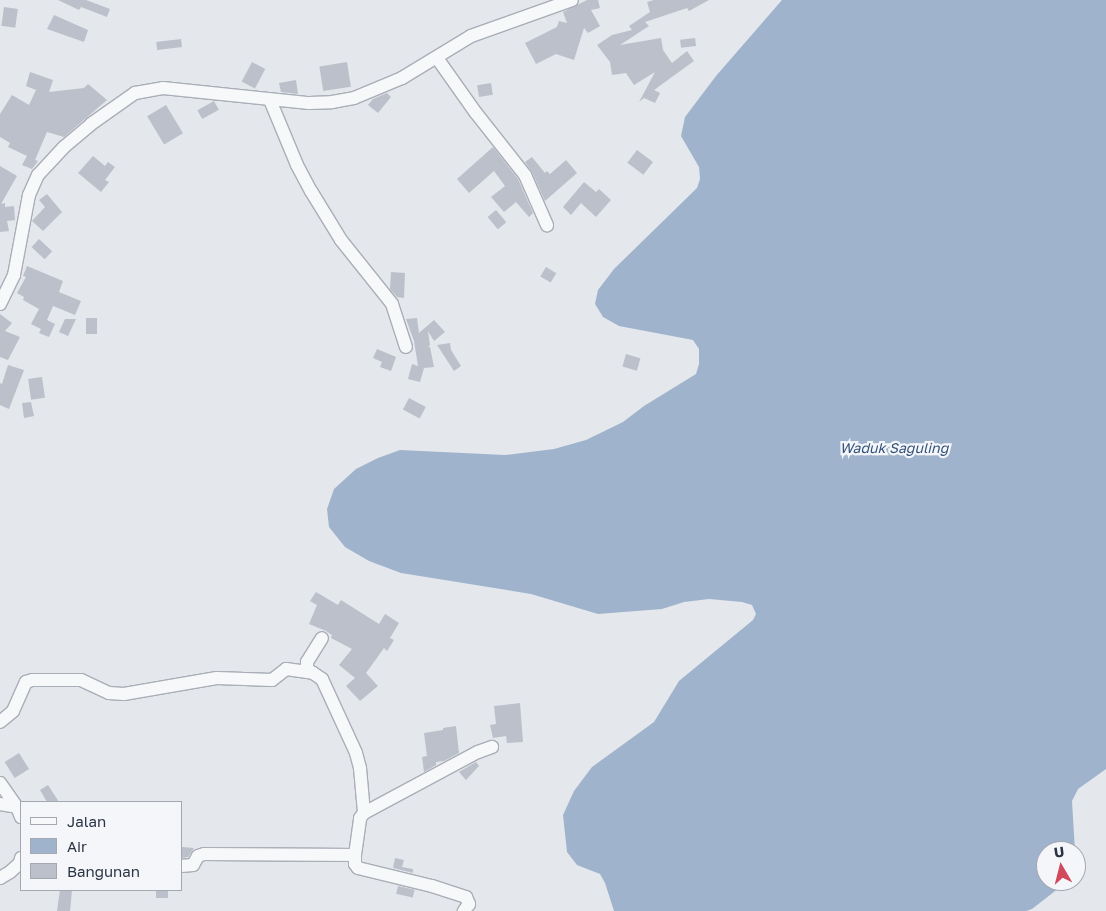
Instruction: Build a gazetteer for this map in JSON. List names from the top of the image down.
{
  "water": ["Waduk Saguling"],
  "legend": ["Jalan", "Air", "Bangunan"],
  "north": "top"
}
